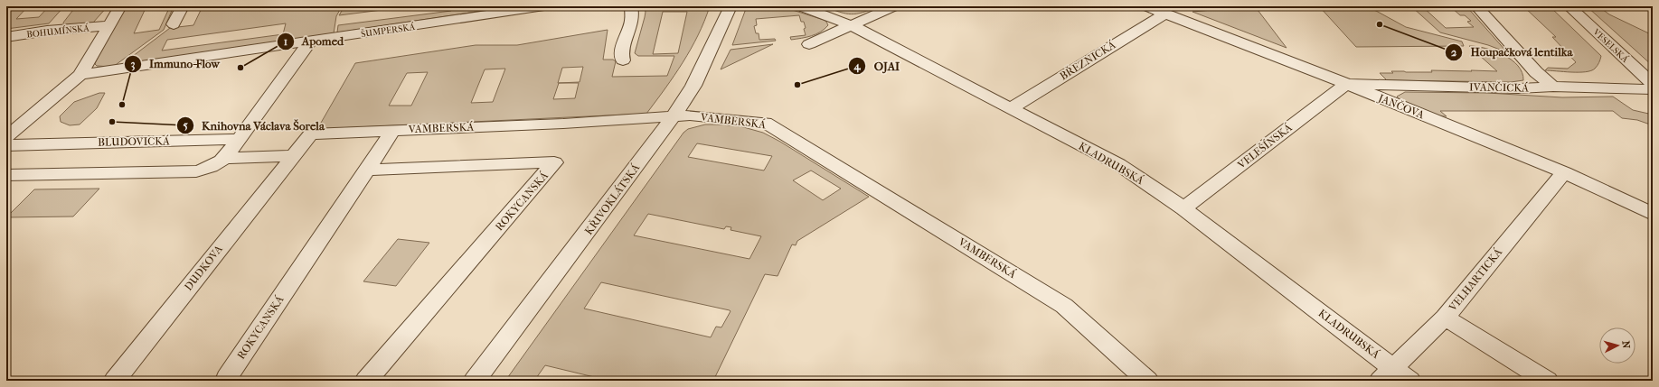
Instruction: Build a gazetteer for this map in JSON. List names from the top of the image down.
{
  "streets": {
    "street": [
      "ŠUMPERSKÁ",
      "BOHUMÍNSKÁ",
      "VESELSKÁ",
      "BŘEZNICKÁ",
      "IVANČICKÁ",
      "JANČOVA",
      "VAMBERSKÁ",
      "BLUDOVICKÁ",
      "VELEŠÍNSKÁ",
      "KLADRUBSKÁ",
      "KŘIVOKLÁTSKÁ",
      "ROKYCANSKÁ",
      "DUDKOVA",
      "VELHARTICKÁ"
    ]
  },
  "crossings": [
    ["BŘEZNICKÁ", "JANČOVA"],
    ["BŘEZNICKÁ", "KLADRUBSKÁ"],
    ["IVANČICKÁ", "JANČOVA"],
    ["IVANČICKÁ", "VELEŠÍNSKÁ"],
    ["JANČOVA", "VELEŠÍNSKÁ"],
    ["JANČOVA", "VELHARTICKÁ"],
    ["VAMBERSKÁ", "KŘIVOKLÁTSKÁ"],
    ["VAMBERSKÁ", "ROKYCANSKÁ"],
    ["VAMBERSKÁ", "DUDKOVA"],
    ["VELEŠÍNSKÁ", "KLADRUBSKÁ"],
    ["KLADRUBSKÁ", "VELHARTICKÁ"]
  ],
  "places": [
    "Houpačková lentilka",
    "Apomed",
    "OJAI",
    "Immuno-Flow",
    "Knihovna Václava Šorela"
  ],
  "north": "right"
}
